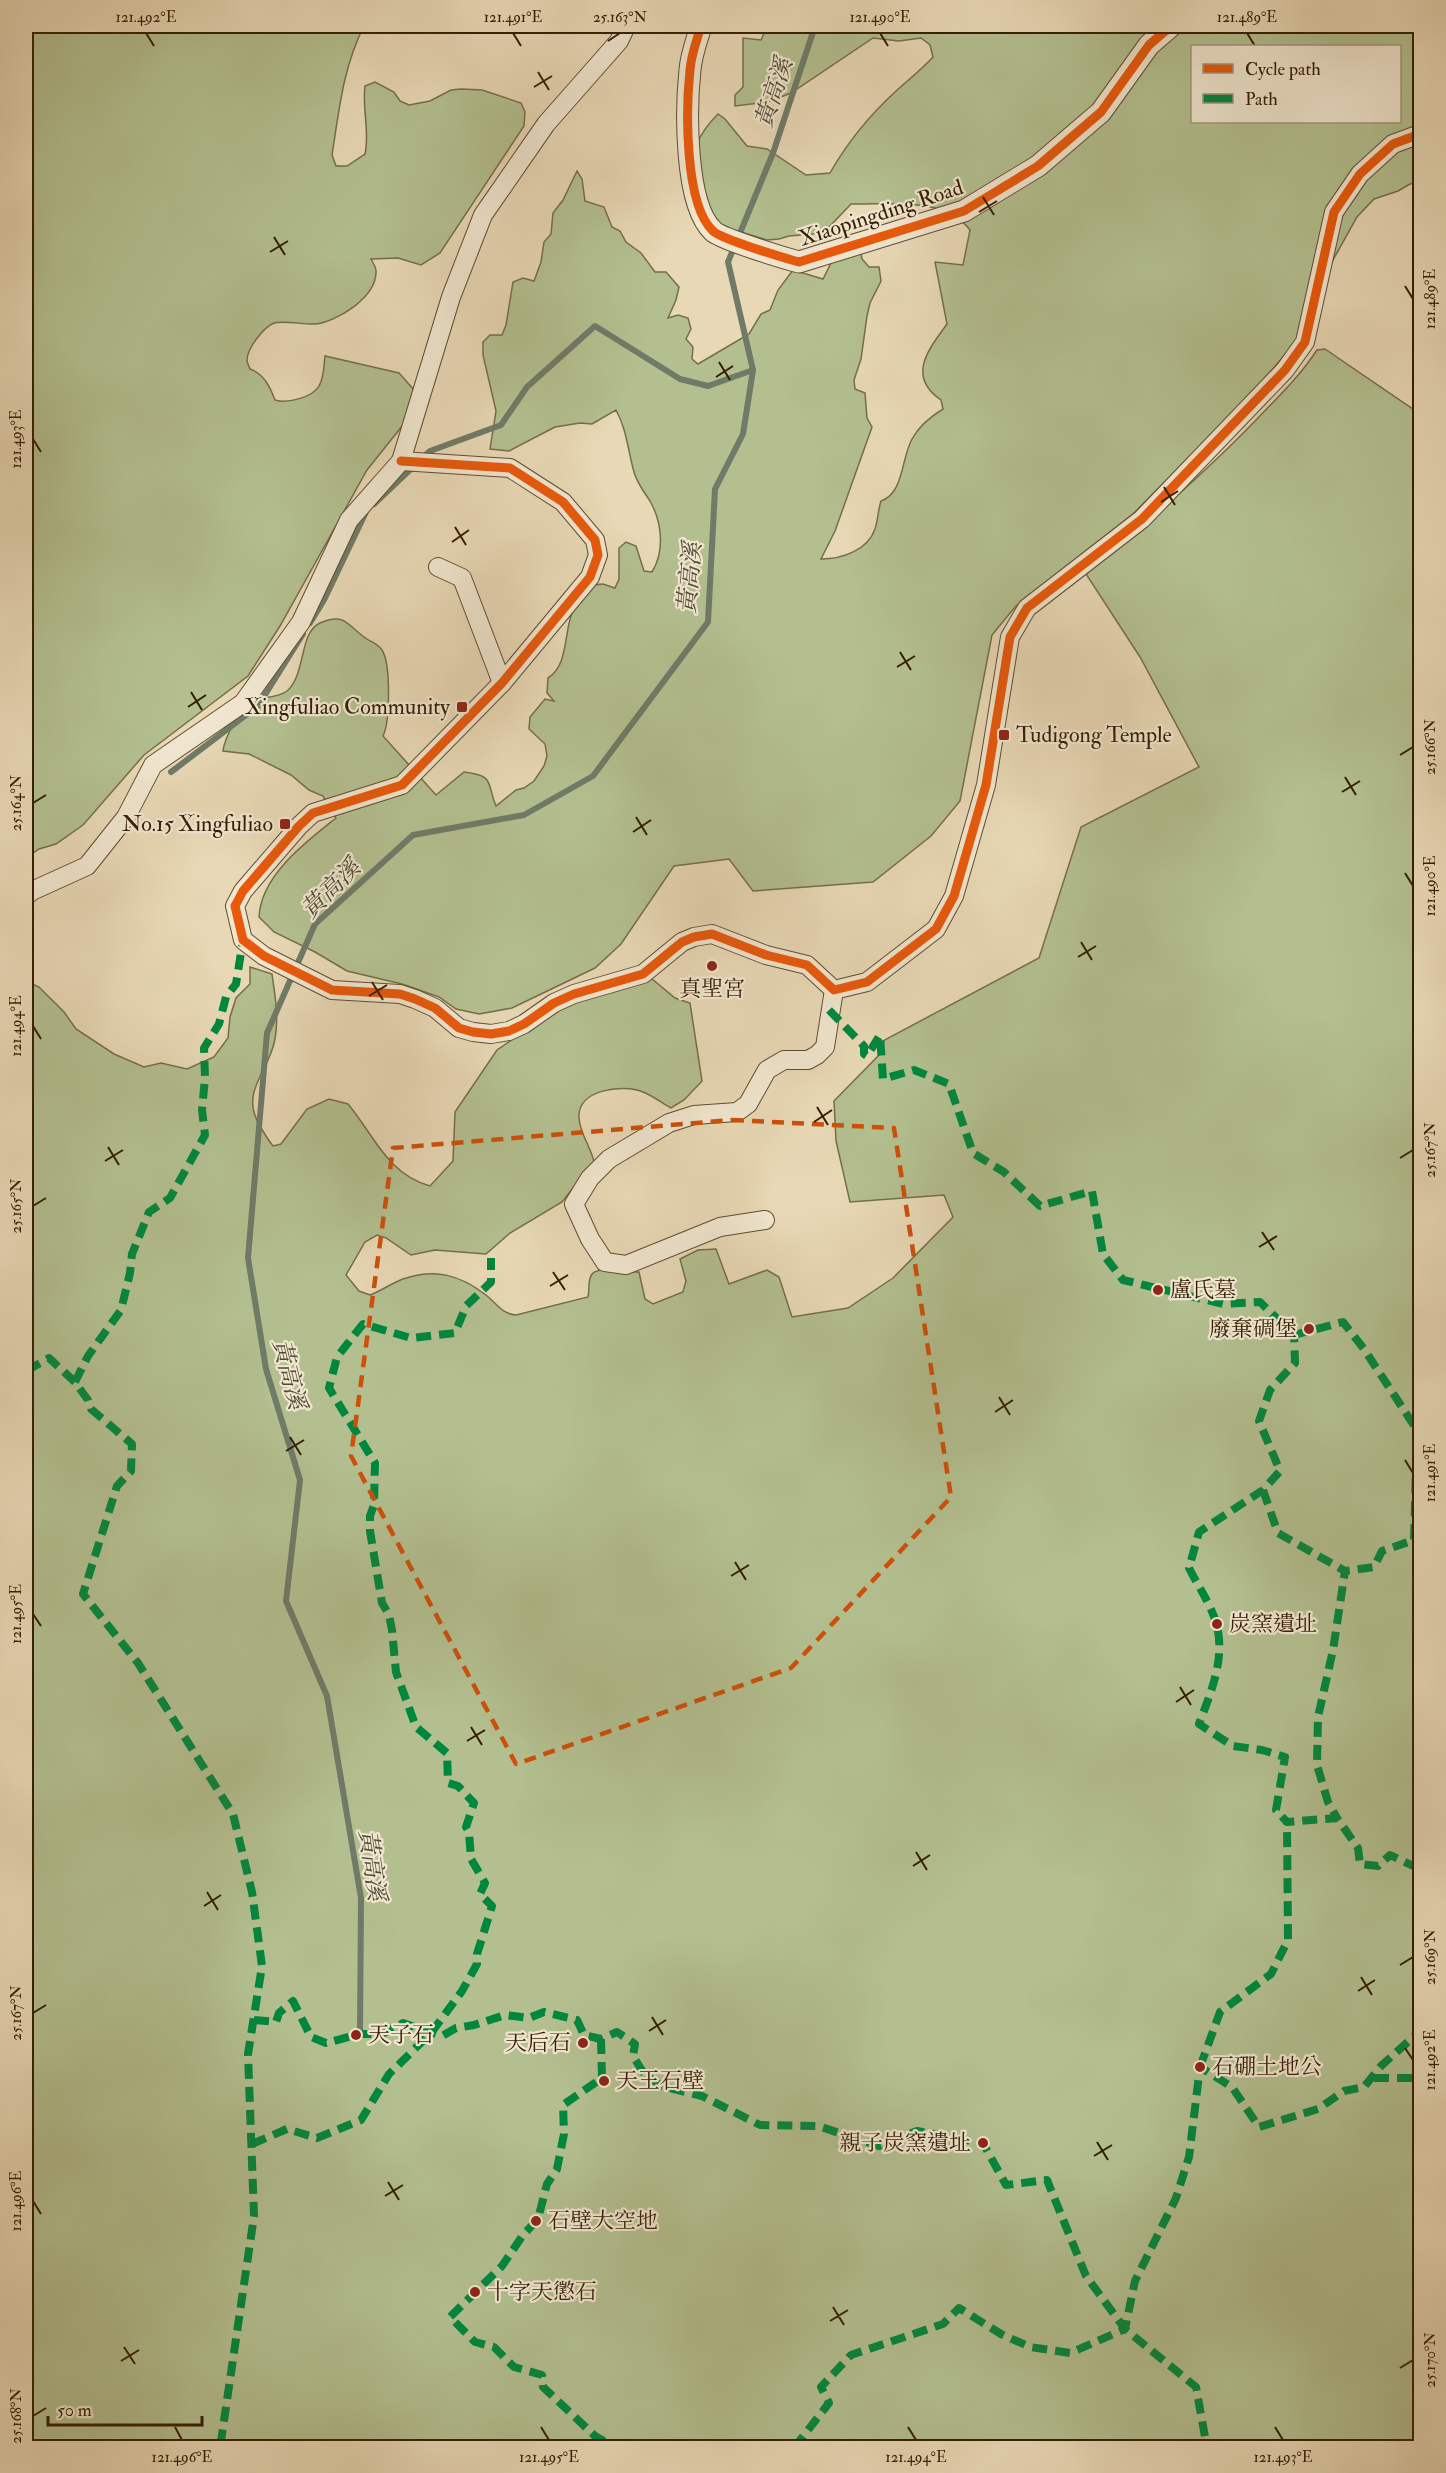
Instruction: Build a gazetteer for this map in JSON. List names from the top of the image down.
{
  "streets": {
    "street": ["Xiaopingding Road"]
  },
  "water": ["黃高溪"],
  "places": {
    "transit": ["Xingfuliao Community", "Tudigong Temple", "No.15 Xingfuliao"],
    "other": [
      "真聖宮",
      "盧氏墓",
      "廢棄碉堡",
      "炭窯遺址",
      "天子石",
      "天后石",
      "石硼土地公",
      "天王石壁",
      "親子炭窯遺址",
      "石壁大空地",
      "十字天懲石"
    ]
  },
  "legend": ["Cycle path", "Path"],
  "scale_bar": "50 m",
  "coordinates": [
    "121.492°E",
    "121.491°E",
    "25.163°N",
    "121.490°E",
    "121.489°E",
    "121.493°E",
    "25.166°N",
    "25.164°N",
    "121.494°E",
    "25.167°N",
    "25.165°N",
    "121.495°E",
    "25.169°N",
    "121.496°E",
    "25.170°N",
    "25.168°N"
  ]
}
